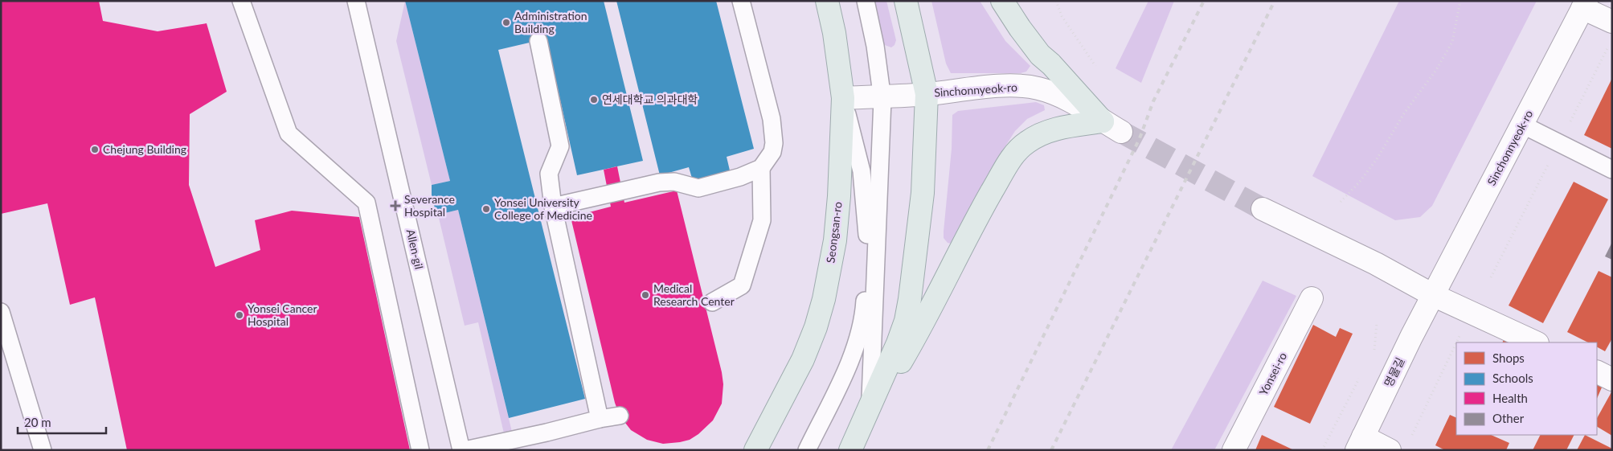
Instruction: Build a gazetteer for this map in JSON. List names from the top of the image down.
{
  "streets": {
    "main road": [
      "Sinchonnyeok-ro",
      "Seongsan-ro",
      "명물길",
      "Yonsei-ro"
    ],
    "lane": ["Allen-gil"]
  },
  "crossings": [
    ["Sinchonnyeok-ro", "Seongsan-ro"],
    ["Sinchonnyeok-ro", "명물길"]
  ],
  "places": {
    "other": [
      "Administration Building",
      "연세대학교 의과대학",
      "Chejung Building",
      "Yonsei University College of Medicine",
      "Medical Research Center",
      "Yonsei Cancer Hospital"
    ],
    "health": ["Severance Hospital"]
  },
  "legend": [
    "Shops",
    "Schools",
    "Health",
    "Other"
  ],
  "scale_bar": "20 m"
}
